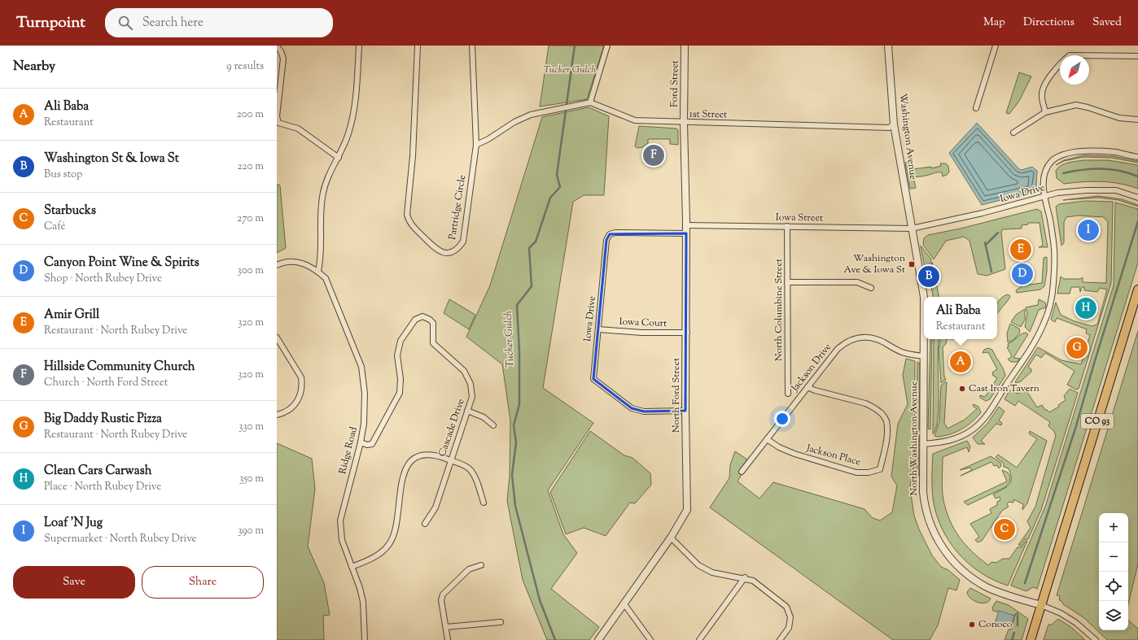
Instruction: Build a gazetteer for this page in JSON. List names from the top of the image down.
{
  "streets": {
    "highway": ["CO 93"],
    "street": [
      "Ford Street",
      "1st Street",
      "Washington Avenue",
      "Iowa Drive",
      "Partridge Circle",
      "Iowa Street",
      "North Columbine Street",
      "Iowa Court",
      "Jackson Drive",
      "North Ford Street",
      "Cascade Drive",
      "North Washington Avenue",
      "Ridge Road",
      "Jackson Place"
    ]
  },
  "crossings": [
    ["Ford Street", "1st Street"],
    ["Ford Street", "North Ford Street"],
    ["1st Street", "Washington Avenue"],
    ["1st Street", "North Ford Street"],
    ["Washington Avenue", "Iowa Drive"],
    ["Washington Avenue", "Iowa Street"],
    ["Washington Avenue", "North Washington Avenue"],
    ["Iowa Drive", "Iowa Street"],
    ["Iowa Drive", "Iowa Court"],
    ["Iowa Drive", "North Ford Street"],
    ["Iowa Drive", "North Washington Avenue"],
    ["Iowa Street", "North Columbine Street"],
    ["Iowa Street", "North Ford Street"],
    ["Iowa Street", "North Washington Avenue"],
    ["Iowa Court", "North Ford Street"],
    ["Jackson Drive", "North Washington Avenue"],
    ["Jackson Drive", "Jackson Place"],
    ["CO 93", "North Washington Avenue"],
    ["Cascade Drive", "Ridge Road"]
  ],
  "water": ["Tucker Gulch"],
  "parks": ["Tucker Gulch"],
  "places": {
    "transit": ["Washington Ave & Iowa St"],
    "other": ["Cast Iron Tavern", "Conoco"]
  },
  "north": "bottom left",
  "page": {
    "header": "Turnpoint",
    "search": "Search here",
    "nav": ["Map", "Directions", "Saved"],
    "heading": ["Nearby", "9 results"],
    "list": [
      {
        "mark": "A",
        "name": "Ali Baba",
        "note": "Restaurant",
        "value": "200 m"
      },
      {
        "mark": "B",
        "name": "Washington St & Iowa St",
        "note": "Bus stop",
        "value": "220 m"
      },
      {
        "mark": "C",
        "name": "Starbucks",
        "note": "Café",
        "value": "270 m"
      },
      {
        "mark": "D",
        "name": "Canyon Point Wine & Spirits",
        "note": "Shop · North Rubey Drive",
        "value": "300 m"
      },
      {
        "mark": "E",
        "name": "Amir Grill",
        "note": "Restaurant · North Rubey Drive",
        "value": "320 m"
      },
      {
        "mark": "F",
        "name": "Hillside Community Church",
        "note": "Church · North Ford Street",
        "value": "320 m"
      },
      {
        "mark": "G",
        "name": "Big Daddy Rustic Pizza",
        "note": "Restaurant · North Rubey Drive",
        "value": "330 m"
      },
      {
        "mark": "H",
        "name": "Clean Cars Carwash",
        "note": "Place · North Rubey Drive",
        "value": "350 m"
      },
      {
        "mark": "I",
        "name": "Loaf 'N Jug",
        "note": "Supermarket · North Rubey Drive",
        "value": "390 m"
      }
    ],
    "pins": [
      "F",
      "I",
      "E",
      "D",
      "B",
      "H",
      "G",
      "A",
      "C"
    ],
    "popup": ["Ali Baba", "Restaurant"],
    "map_buttons": ["+", "−"],
    "buttons": ["Save", "Share"]
  }
}
